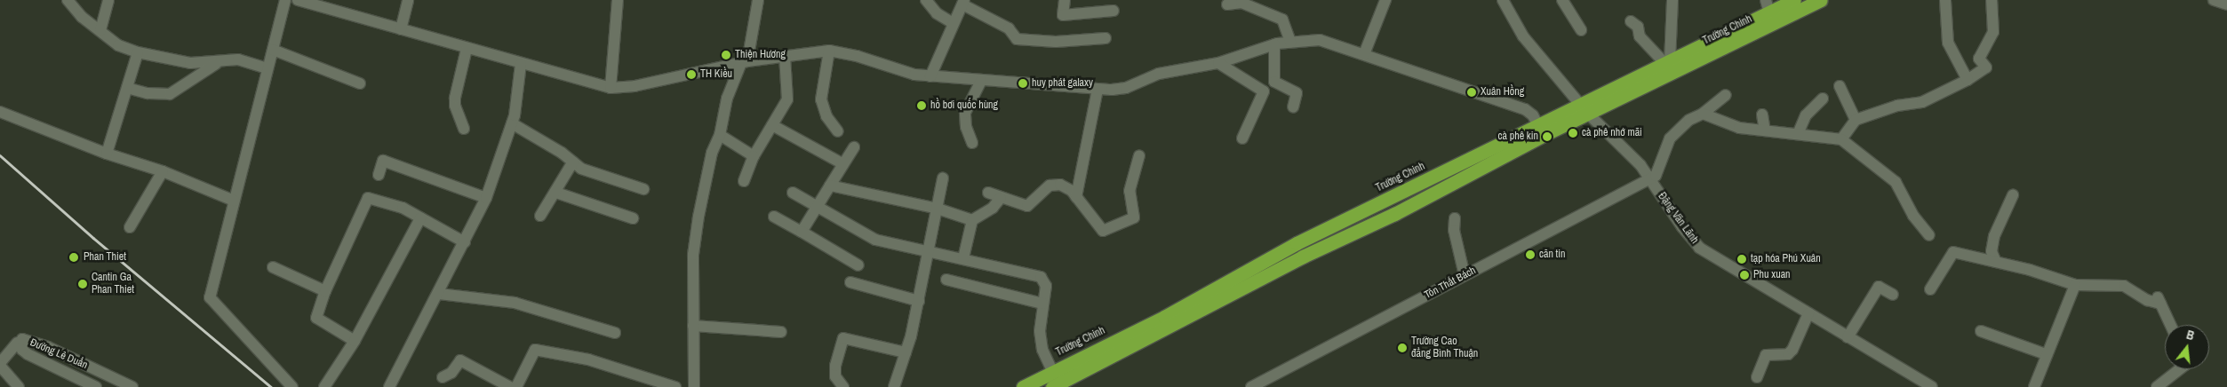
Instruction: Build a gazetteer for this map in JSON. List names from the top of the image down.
{
  "streets": {
    "highway": ["Trường Chinh"],
    "street": ["Đặng Văn Lãnh", "Tôn Thất Bách", "Đường Lê Duẩn"]
  },
  "crossings": [
    ["Trường Chinh", "Đặng Văn Lãnh"],
    ["Đặng Văn Lãnh", "Tôn Thất Bách"]
  ],
  "places": [
    "Thiện Hương",
    "TH Kiều",
    "huy phát galaxy",
    "Xuân Hồng",
    "hồ bơi quốc hùng",
    "cà phê nhớ mãi",
    "cà phê kin",
    "căn tin",
    "Phan Thiet",
    "tạp hóa Phú Xuân",
    "Phu xuan",
    "Cantin Ga Phan Thiet",
    "Trường Cao đẳng Bình Thuận"
  ],
  "north": "top"
}
